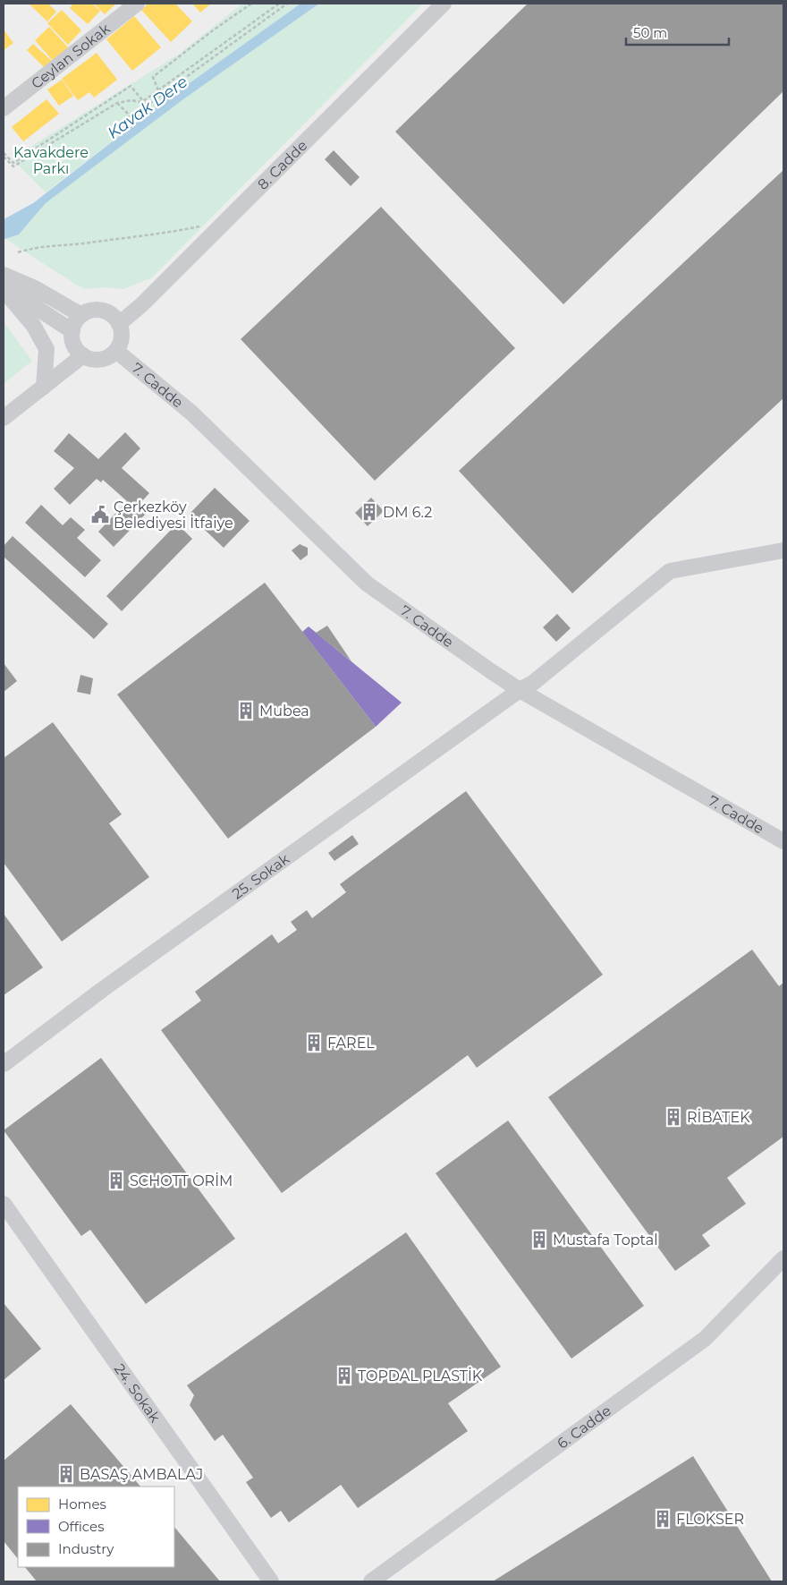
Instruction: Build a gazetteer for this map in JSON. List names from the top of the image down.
{
  "streets": {
    "street": [
      "Ceylan Sokak",
      "8. Cadde",
      "7. Cadde",
      "25. Sokak",
      "24. Sokak",
      "6. Cadde"
    ]
  },
  "crossings": [
    ["8. Cadde", "7. Cadde"],
    ["7. Cadde", "25. Sokak"]
  ],
  "water": ["Kavak Dere"],
  "parks": ["Kavakdere Parkı"],
  "places": {
    "building": [
      "DM 6.2",
      "Mubea",
      "FAREL",
      "RİBATEK",
      "SCHOTT ORİM",
      "Mustafa Toptal",
      "TOPDAL PLASTİK",
      "BASAŞ AMBALAJ",
      "FLOKSER"
    ],
    "public building": ["Çerkezköy Belediyesi İtfaiye"]
  },
  "legend": ["Homes", "Offices", "Industry"],
  "scale_bar": "50 m"
}
